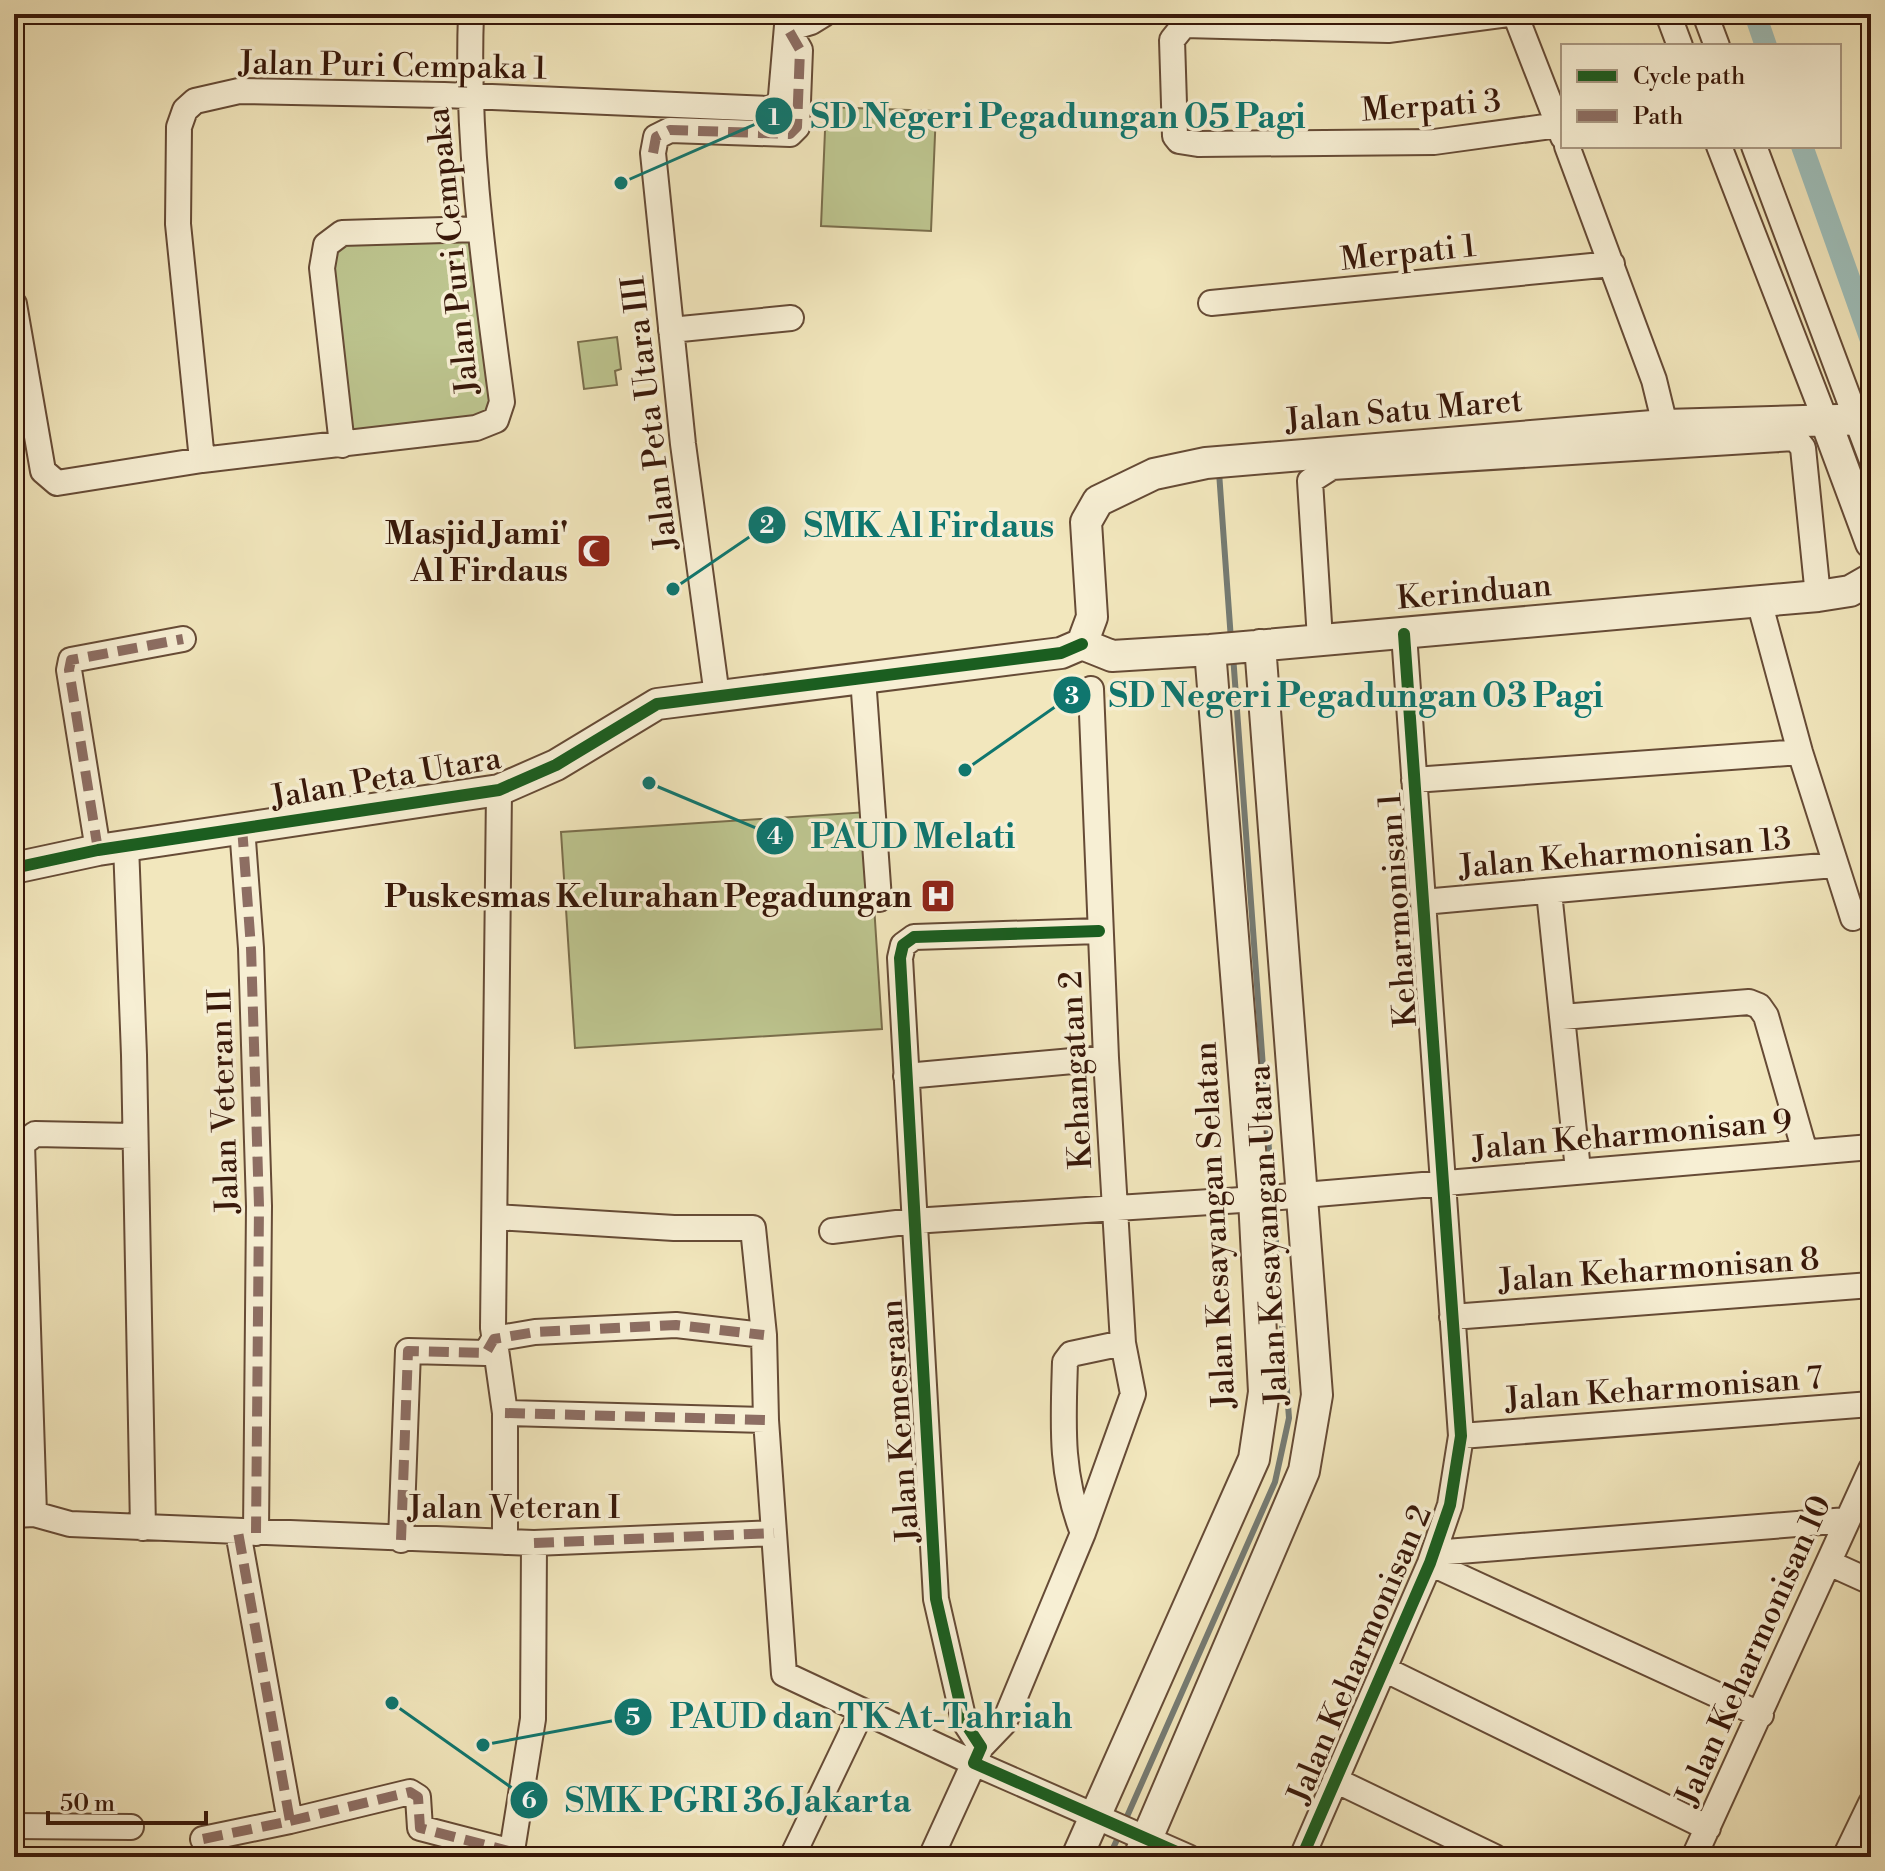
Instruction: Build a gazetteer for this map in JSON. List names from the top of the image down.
{
  "streets": {
    "street": [
      "Jalan Puri Cempaka 1",
      "Merpati 3",
      "Jalan Puri Cempaka",
      "Merpati 1",
      "Jalan Satu Maret",
      "Jalan Peta Utara III",
      "Kerinduan",
      "Jalan Peta Utara",
      "Jalan Keharmonisan 13",
      "Keharmonisan 1",
      "Kehangatan 2",
      "Jalan Veteran II",
      "Jalan Keharmonisan 9",
      "Jalan Kesayangan Selatan",
      "Jalan Kesayangan Utara",
      "Jalan Keharmonisan 8",
      "Jalan Keharmonisan 7",
      "Jalan Kemesraan",
      "Jalan Veteran I",
      "Jalan Keharmonisan 10",
      "Jalan Keharmonisan 2"
    ]
  },
  "crossings": [
    ["Jalan Puri Cempaka 1", "Jalan Puri Cempaka"],
    ["Jalan Puri Cempaka 1", "Jalan Peta Utara III"],
    ["Jalan Satu Maret", "Kerinduan"],
    ["Jalan Satu Maret", "Jalan Peta Utara"],
    ["Jalan Peta Utara III", "Jalan Peta Utara"],
    ["Kerinduan", "Jalan Peta Utara"],
    ["Kerinduan", "Keharmonisan 1"],
    ["Kerinduan", "Jalan Kesayangan Selatan"],
    ["Kerinduan", "Jalan Kesayangan Utara"],
    ["Jalan Peta Utara", "Jalan Veteran II"],
    ["Jalan Keharmonisan 13", "Keharmonisan 1"],
    ["Keharmonisan 1", "Jalan Keharmonisan 9"],
    ["Keharmonisan 1", "Jalan Keharmonisan 2"],
    ["Kehangatan 2", "Jalan Kemesraan"],
    ["Jalan Veteran II", "Jalan Veteran I"],
    ["Jalan Keharmonisan 9", "Jalan Kesayangan Selatan"],
    ["Jalan Keharmonisan 9", "Jalan Kesayangan Utara"],
    ["Jalan Keharmonisan 9", "Jalan Keharmonisan 2"],
    ["Jalan Kesayangan Selatan", "Jalan Kesayangan Utara"],
    ["Jalan Keharmonisan 8", "Jalan Keharmonisan 2"],
    ["Jalan Keharmonisan 7", "Jalan Keharmonisan 2"]
  ],
  "places": {
    "other": [
      "SD Negeri Pegadungan 05 Pagi",
      "SMK Al Firdaus",
      "SD Negeri Pegadungan 03 Pagi",
      "PAUD Melati",
      "SMK PGRI 36 Jakarta",
      "PAUD dan TK At-Tahriah"
    ],
    "mosque": ["Masjid Jami' Al Firdaus"],
    "hospital": ["Puskesmas Kelurahan Pegadungan"]
  },
  "legend": ["Cycle path", "Path"],
  "scale_bar": "50 m"
}
